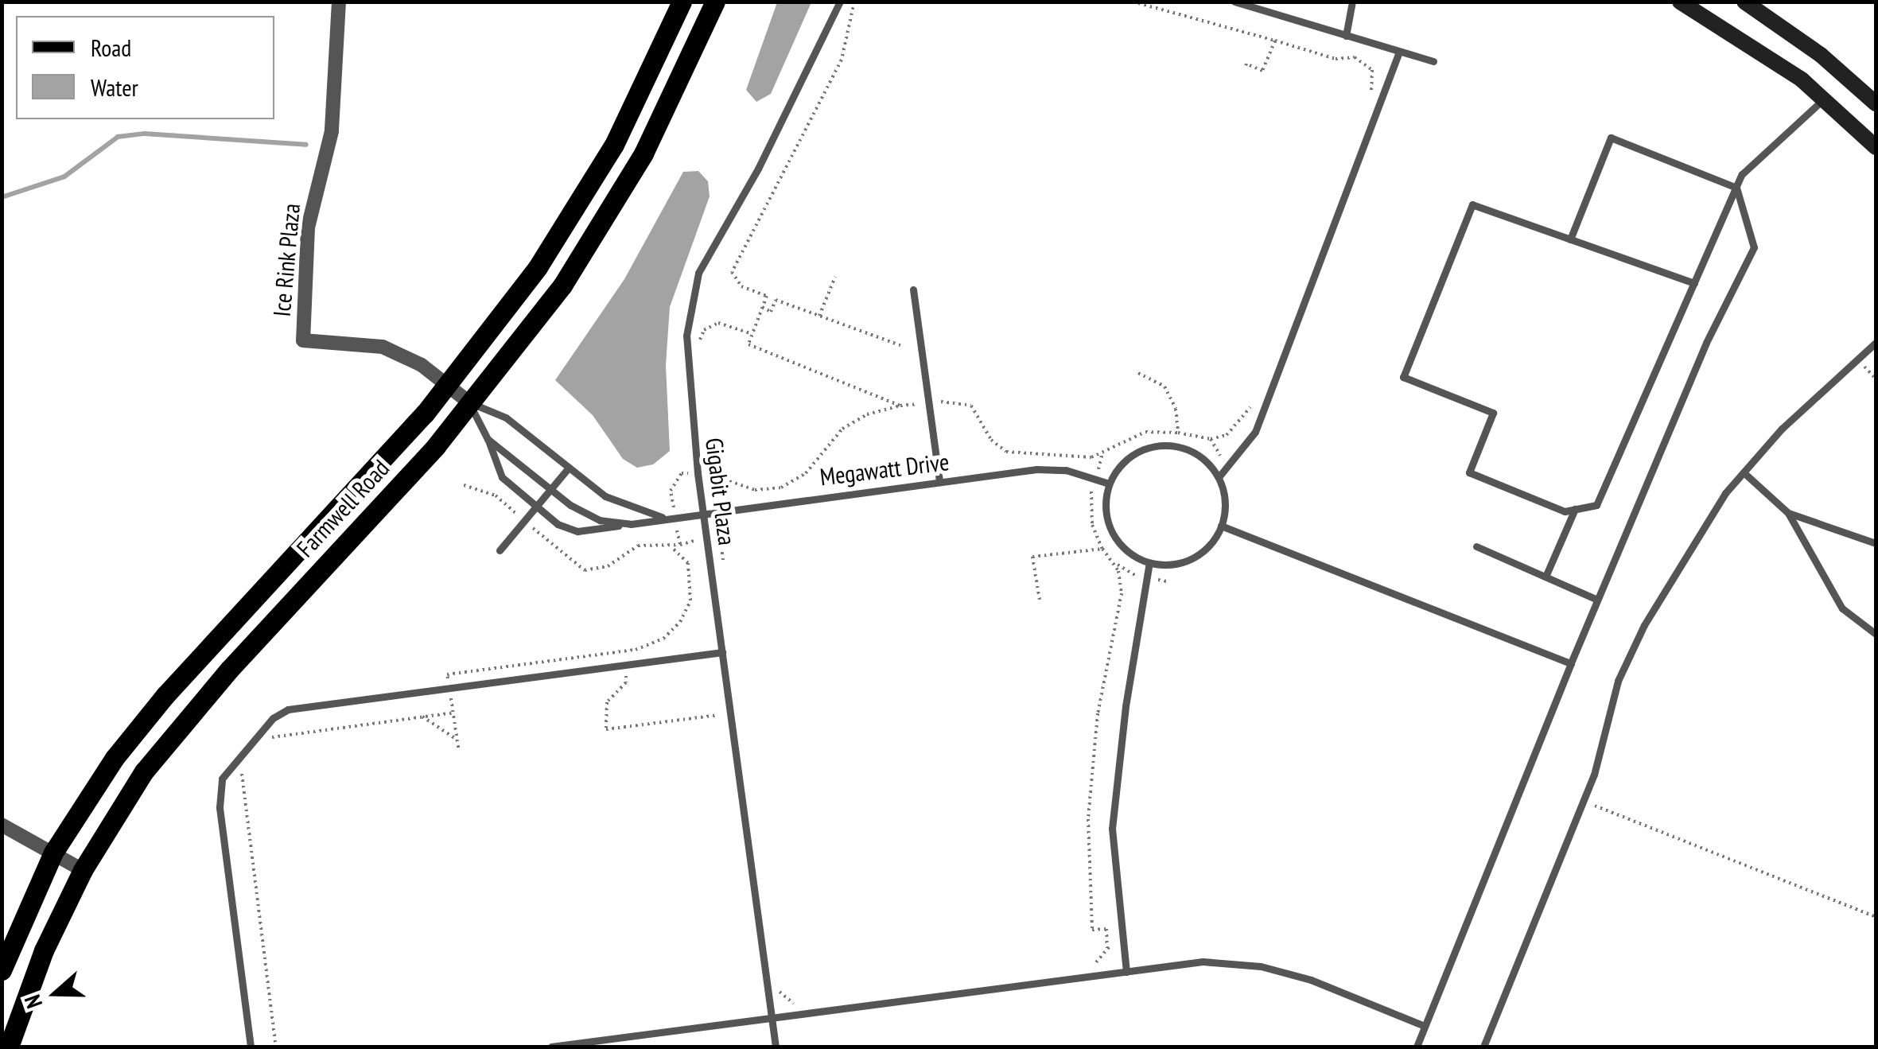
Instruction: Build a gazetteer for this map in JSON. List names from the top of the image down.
{
  "streets": {
    "main road": ["Farmwell Road"],
    "street": ["Ice Rink Plaza"],
    "lane": ["Megawatt Drive", "Gigabit Plaza"]
  },
  "crossings": [
    ["Ice Rink Plaza", "Megawatt Drive"],
    ["Ice Rink Plaza", "Farmwell Road"],
    ["Megawatt Drive", "Gigabit Plaza"],
    ["Megawatt Drive", "Farmwell Road"]
  ],
  "legend": ["Road", "Water"],
  "north": "left"
}
